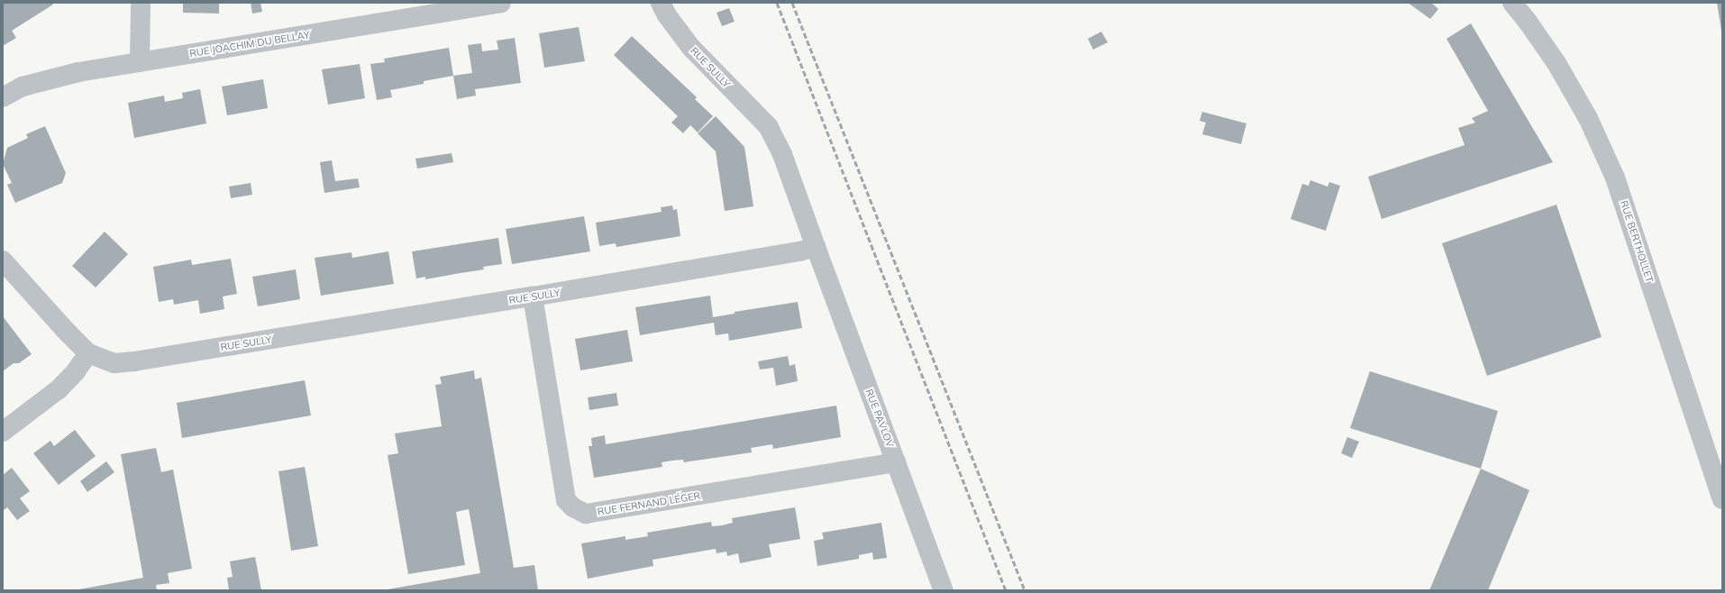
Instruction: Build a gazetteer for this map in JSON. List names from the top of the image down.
{
  "streets": {
    "street": [
      "RUE JOACHIM DU BELLAY",
      "RUE SULLY",
      "RUE BERTHOLLET",
      "RUE PAVLOV",
      "RUE FERNAND LÉGER"
    ]
  },
  "crossings": [
    ["RUE SULLY", "RUE PAVLOV"],
    ["RUE SULLY", "RUE FERNAND LÉGER"],
    ["RUE PAVLOV", "RUE FERNAND LÉGER"]
  ]
}
